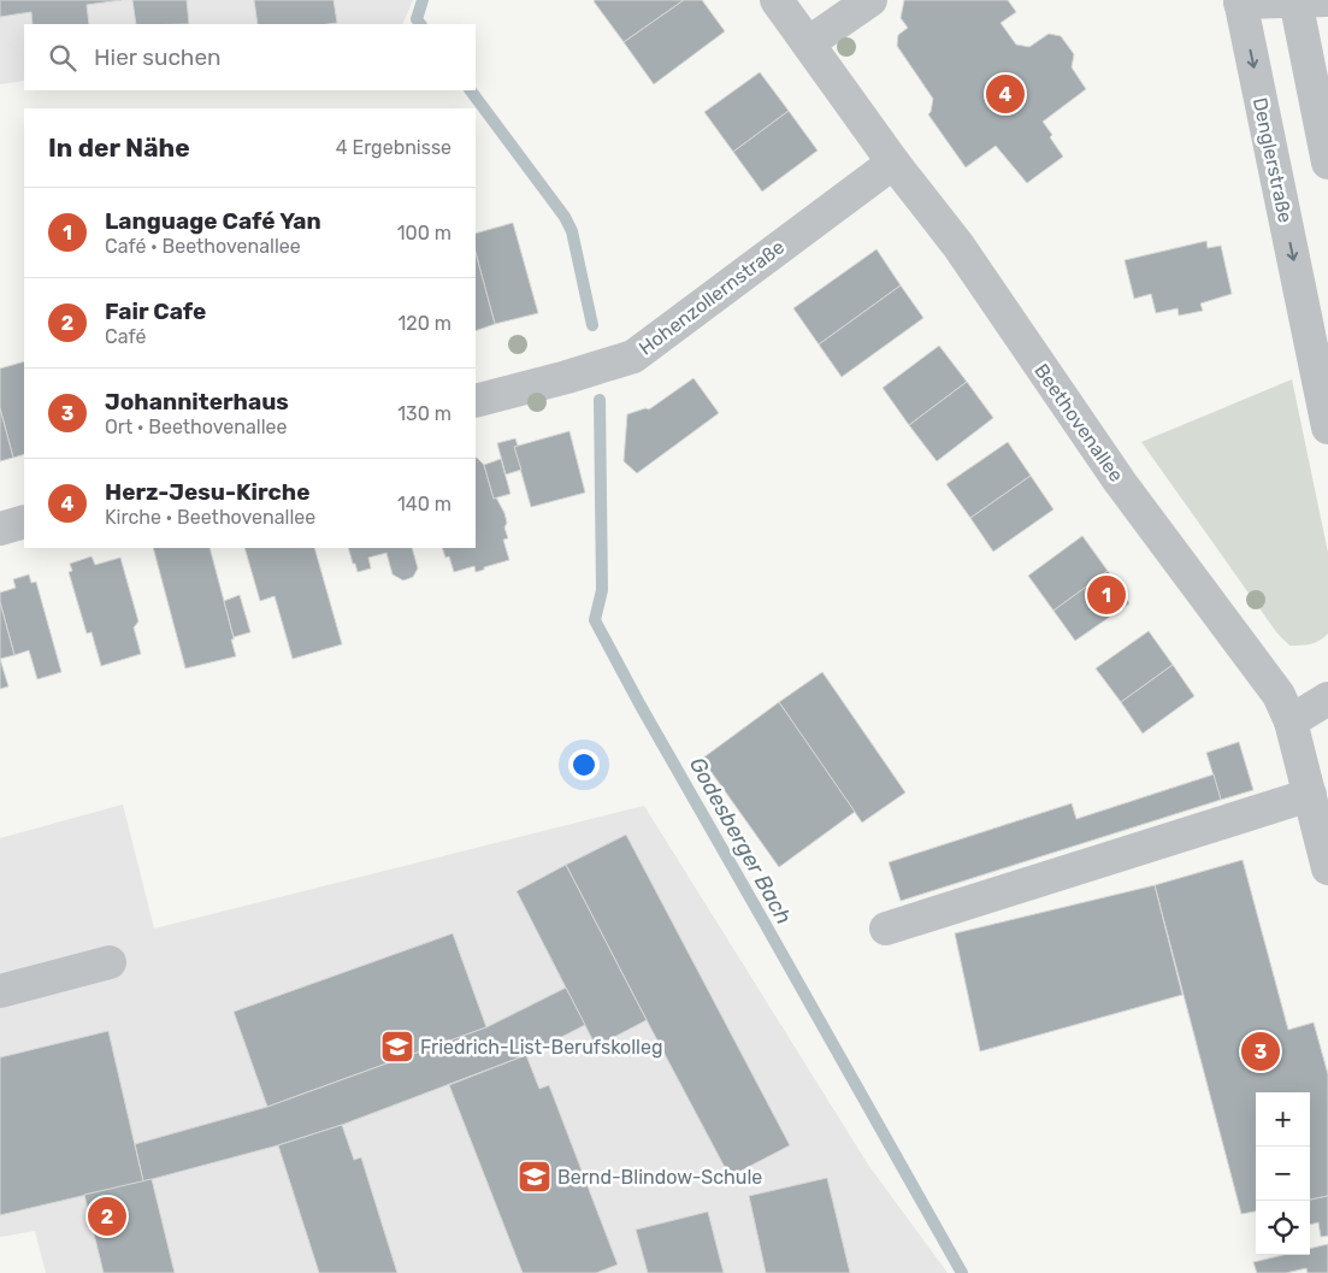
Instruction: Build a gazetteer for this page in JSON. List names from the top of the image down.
{
  "streets": {
    "street": ["Denglerstraße", "Hohenzollernstraße", "Beethovenallee"]
  },
  "crossings": [
    ["Hohenzollernstraße", "Beethovenallee"]
  ],
  "water": ["Godesberger Bach"],
  "places": {
    "school or university": ["Friedrich-List-Berufskolleg", "Bernd-Blindow-Schule"]
  },
  "page": {
    "search": "Hier suchen",
    "pins": [
      "4",
      "1",
      "3",
      "2"
    ],
    "heading": ["In der Nähe", "4 Ergebnisse"],
    "list": [
      {
        "mark": "1",
        "name": "Language Café Yan",
        "note": "Café · Beethovenallee",
        "value": "100 m"
      },
      {
        "mark": "2",
        "name": "Fair Cafe",
        "note": "Café",
        "value": "120 m"
      },
      {
        "mark": "3",
        "name": "Johanniterhaus",
        "note": "Ort · Beethovenallee",
        "value": "130 m"
      },
      {
        "mark": "4",
        "name": "Herz-Jesu-Kirche",
        "note": "Kirche · Beethovenallee",
        "value": "140 m"
      }
    ],
    "map_buttons": ["+", "−"]
  }
}
